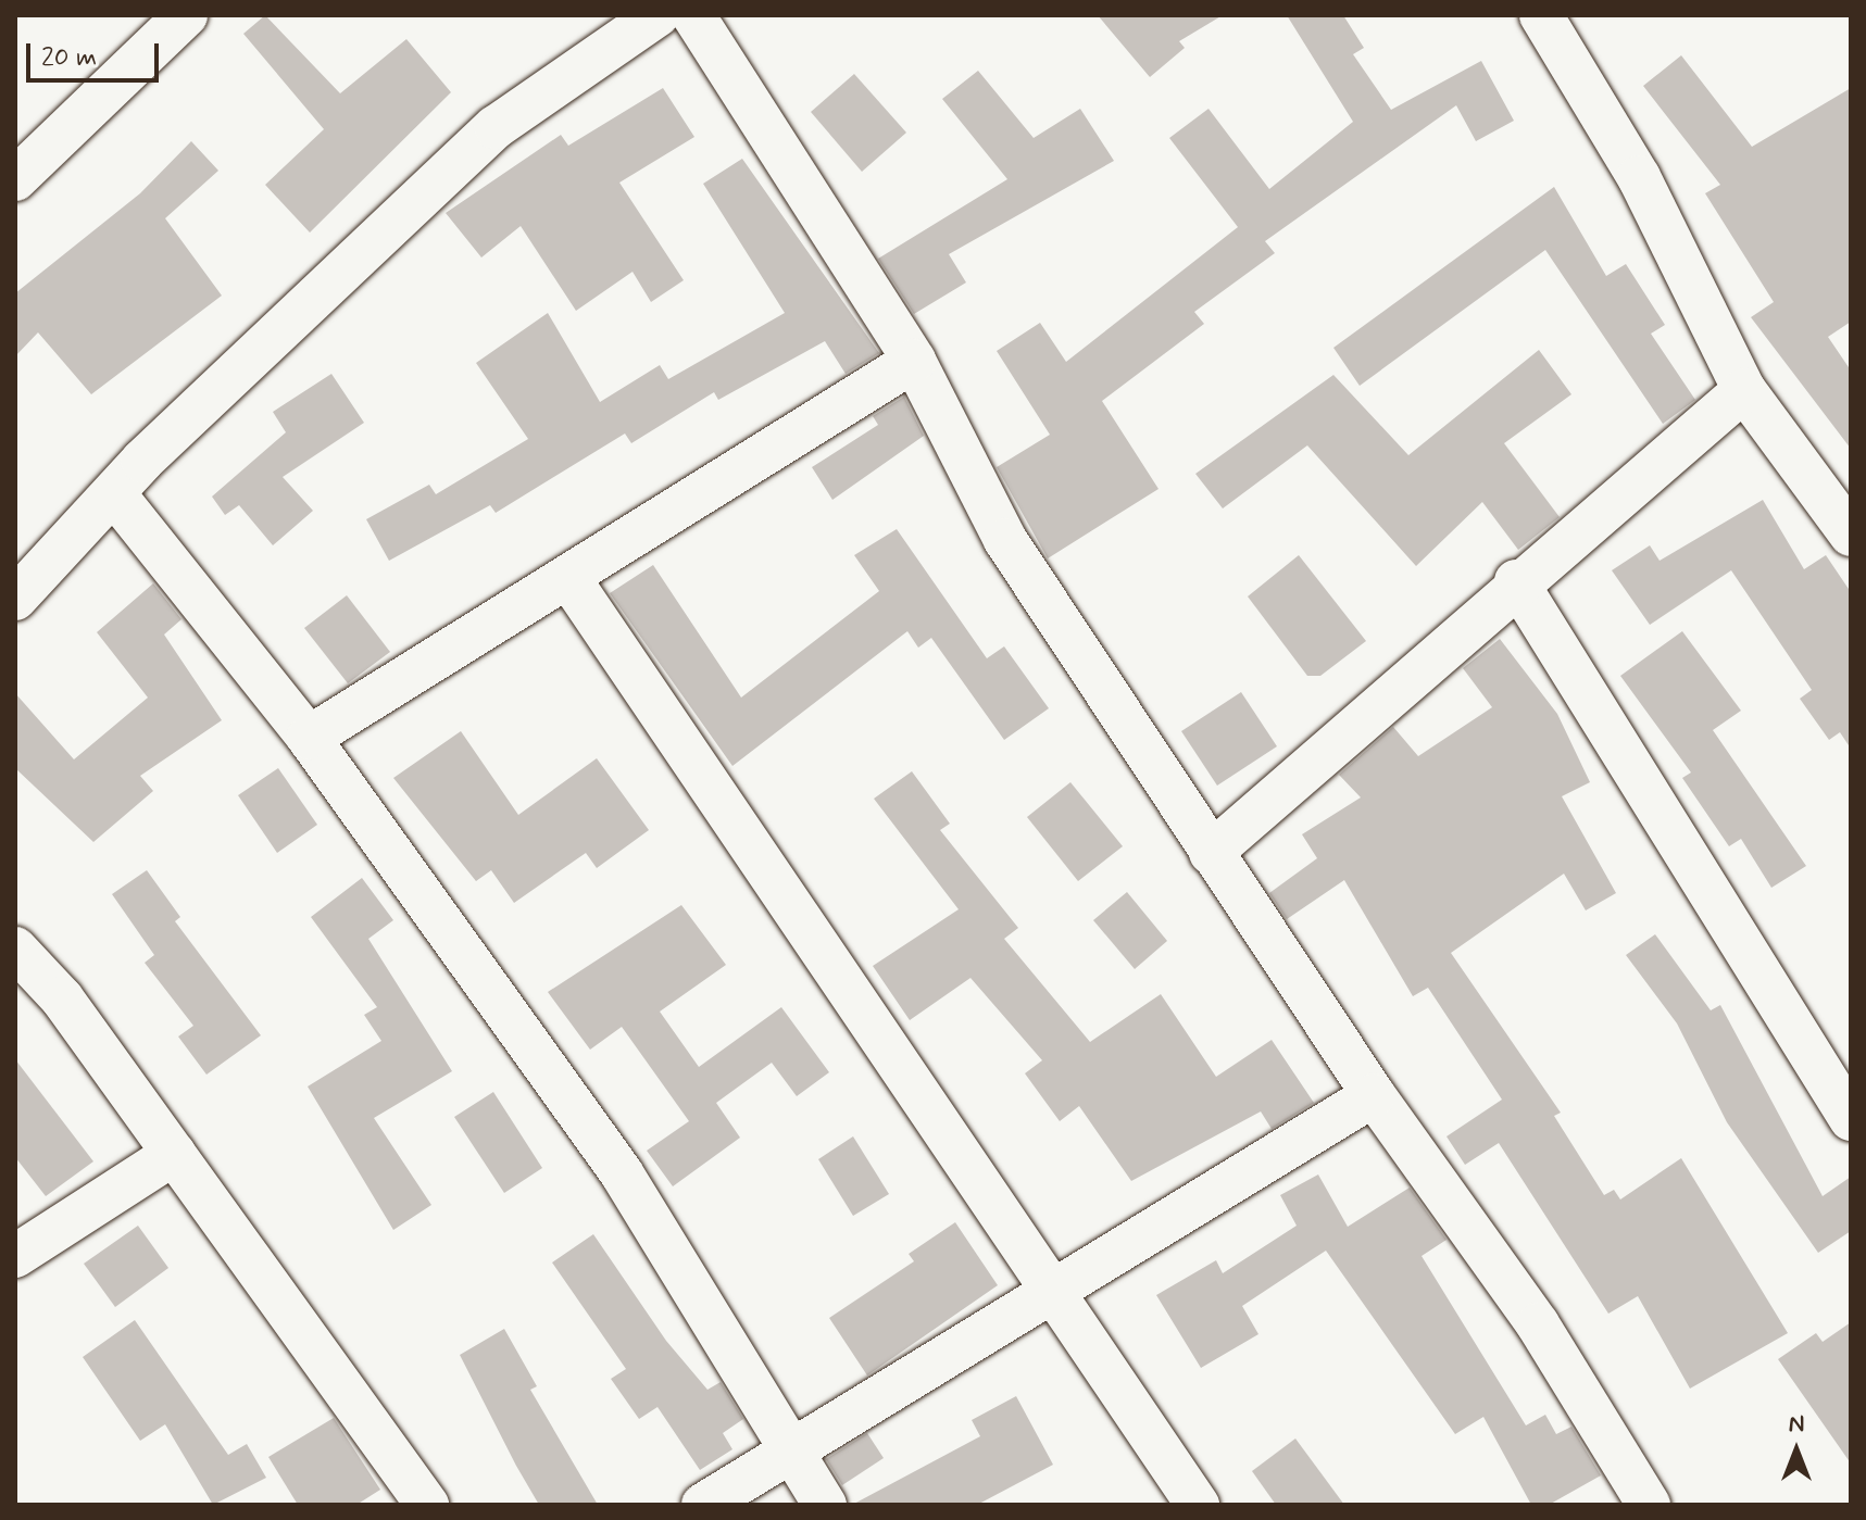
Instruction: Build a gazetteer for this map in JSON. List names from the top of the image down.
{
  "scale_bar": "20 m",
  "north": "top"
}
